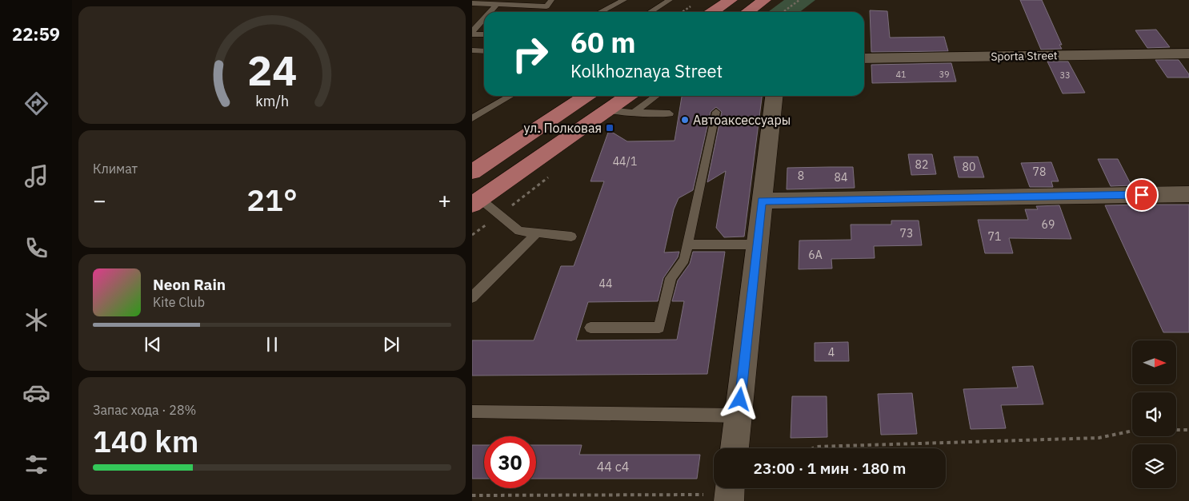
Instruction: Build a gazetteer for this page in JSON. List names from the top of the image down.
{
  "streets": {
    "street": ["Sporta Street"]
  },
  "places": {
    "other": ["Автоаксессуары"],
    "transit": ["ул. Полковая"]
  },
  "house_numbers": [
    "41",
    "39",
    "33",
    "44/1",
    "82",
    "80",
    "78",
    "8",
    "84",
    "69",
    "73",
    "71",
    "6А",
    "44",
    "4",
    "44 с4"
  ],
  "north": "right",
  "page": {
    "tabs": "22:59",
    "turn": ["60 m", "Kolkhoznaya Street"],
    "tile": [
      "Климат",
      ["Запас хода · 28%", "140 km"]
    ],
    "heat": ["−", "21°", "+"],
    "song": ["Neon Rain", "Kite Club"],
    "limit": "30",
    "trip": "23:00 · 1 мин · 180 m",
    "gauge": ["24", "km/h"]
  }
}
